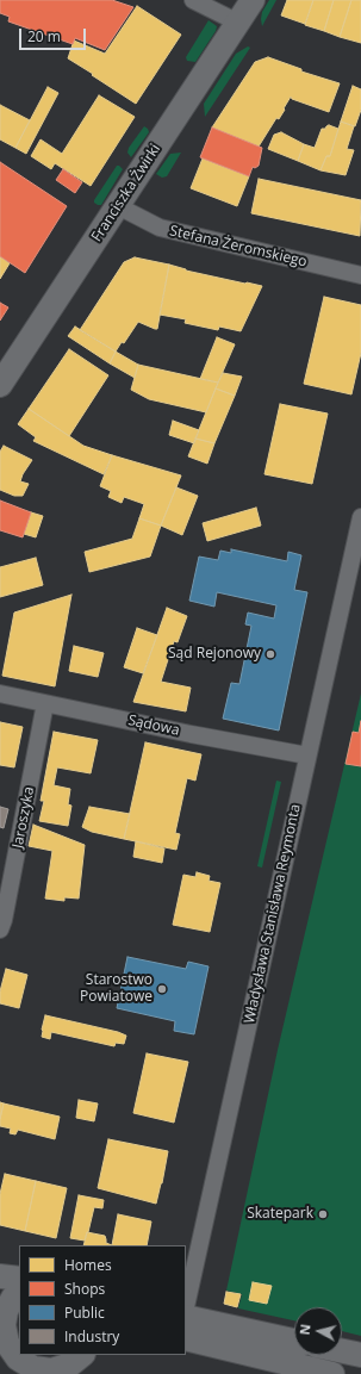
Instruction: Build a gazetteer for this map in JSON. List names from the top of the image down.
{
  "streets": {
    "street": [
      "Franciszka Żwirki",
      "Stefana Żeromskiego",
      "Sądowa",
      "Jaroszyka",
      "Władysława Stanisława Reymonta"
    ]
  },
  "crossings": [
    ["Franciszka Żwirki", "Stefana Żeromskiego"],
    ["Sądowa", "Jaroszyka"],
    ["Sądowa", "Władysława Stanisława Reymonta"]
  ],
  "places": ["Sąd Rejonowy", "Starostwo Powiatowe", "Skatepark"],
  "legend": [
    "Homes",
    "Shops",
    "Public",
    "Industry"
  ],
  "scale_bar": "20 m",
  "north": "left"
}
